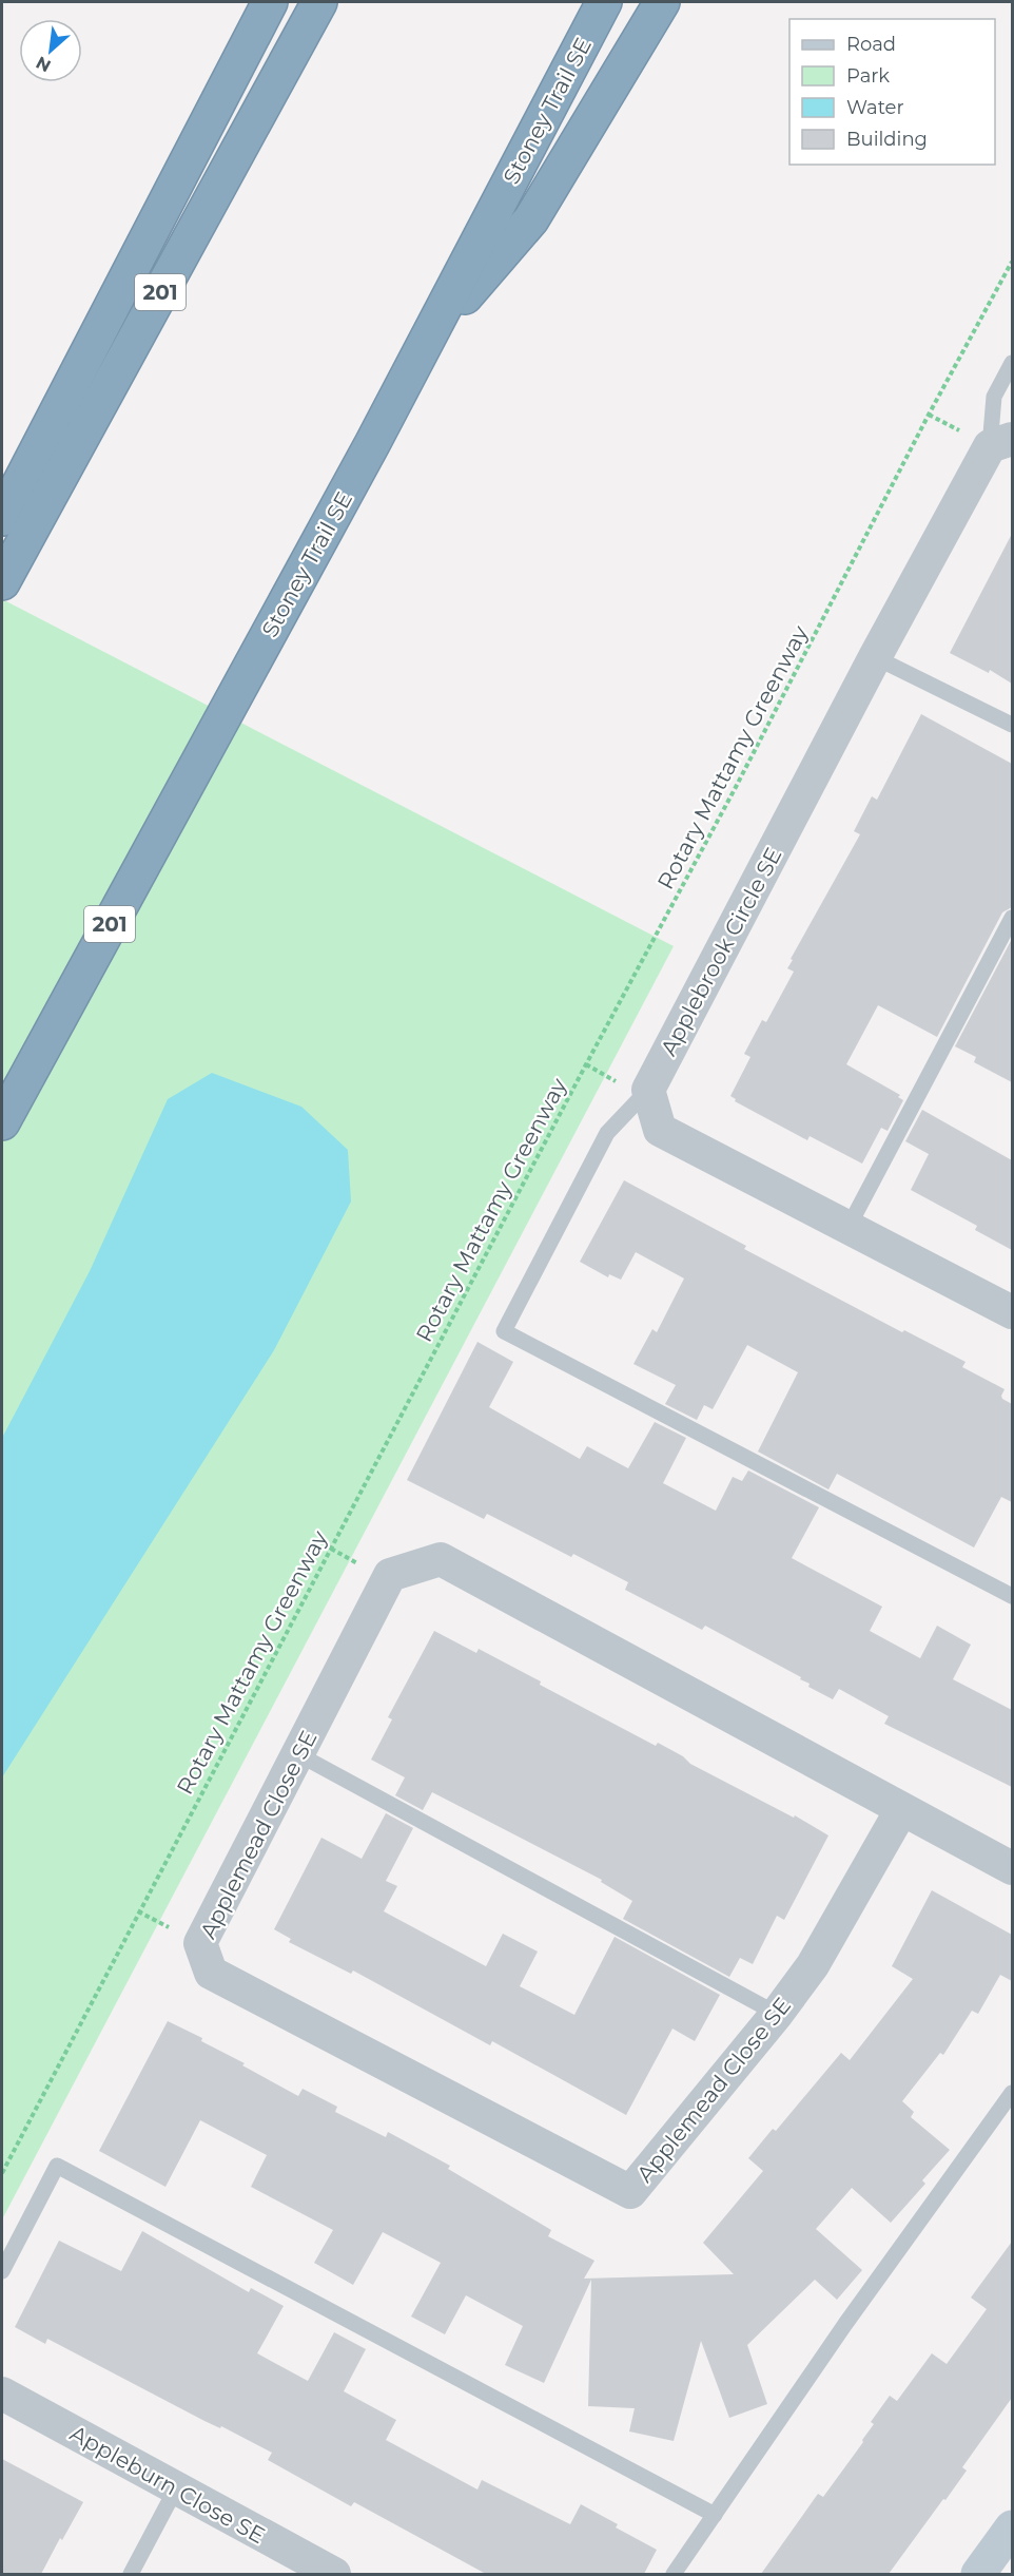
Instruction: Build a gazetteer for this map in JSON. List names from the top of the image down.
{
  "streets": {
    "highway": ["Stoney Trail SE", "201"],
    "street": ["Applebrook Circle SE", "Applemead Close SE", "Appleburn Close SE"],
    "path": ["Rotary Mattamy Greenway"]
  },
  "legend": [
    "Road",
    "Park",
    "Water",
    "Building"
  ],
  "north": "bottom left"
}
